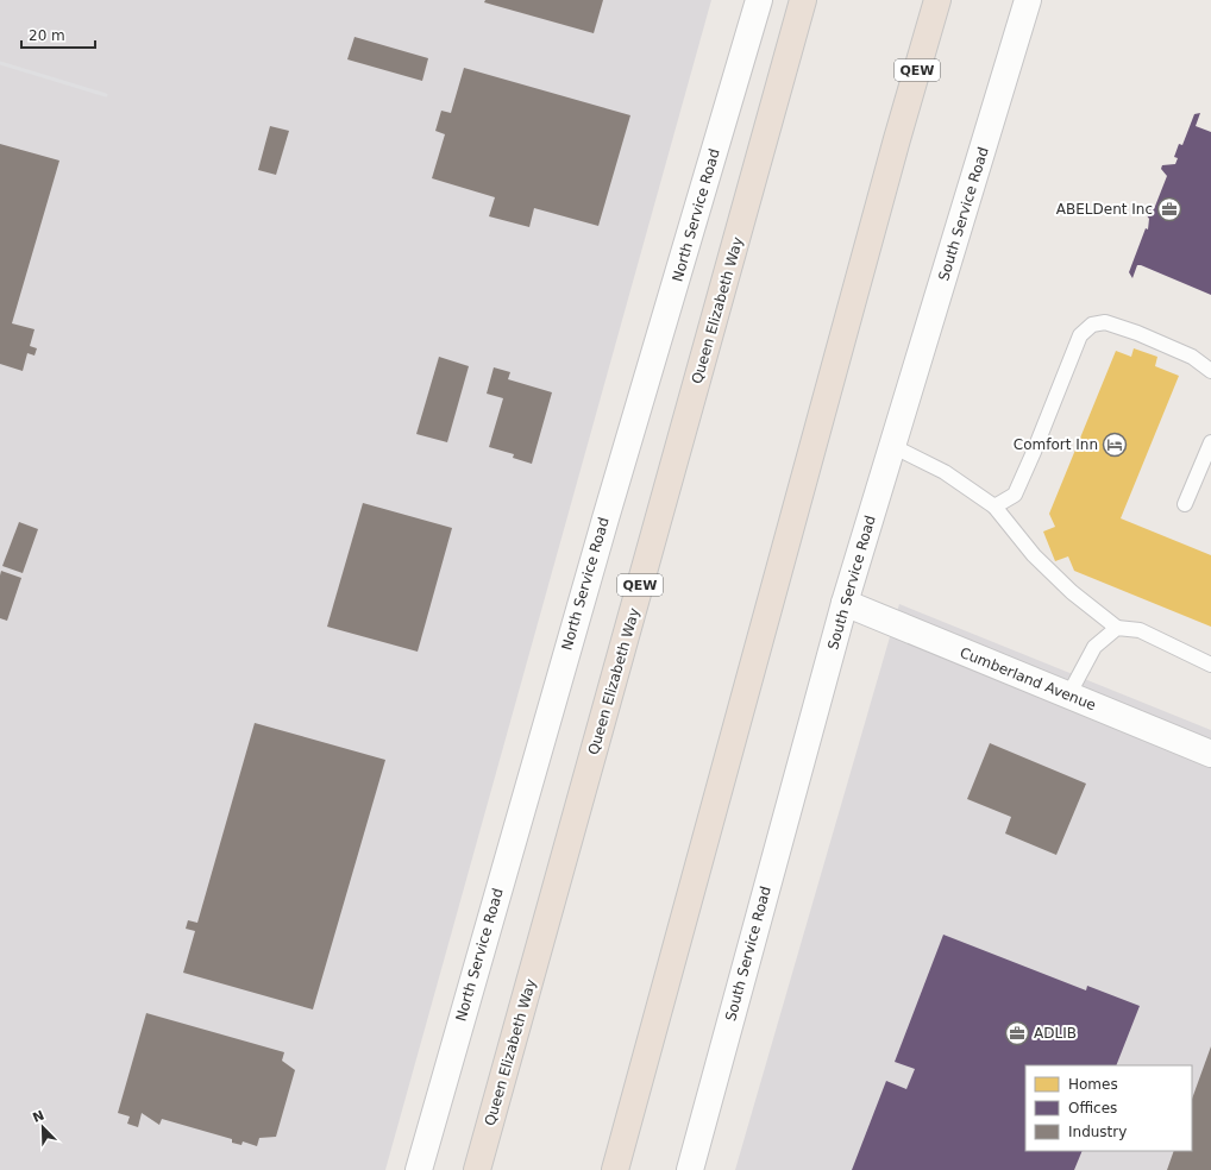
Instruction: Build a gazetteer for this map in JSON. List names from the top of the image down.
{
  "streets": {
    "highway": ["QEW", "Queen Elizabeth Way"],
    "street": ["South Service Road", "North Service Road", "Cumberland Avenue"]
  },
  "crossings": [
    ["South Service Road", "Cumberland Avenue"]
  ],
  "places": {
    "office": ["ABELDent Inc", "ADLIB"],
    "hotel": ["Comfort Inn"]
  },
  "legend": ["Homes", "Offices", "Industry"],
  "scale_bar": "20 m",
  "north": "top left"
}
